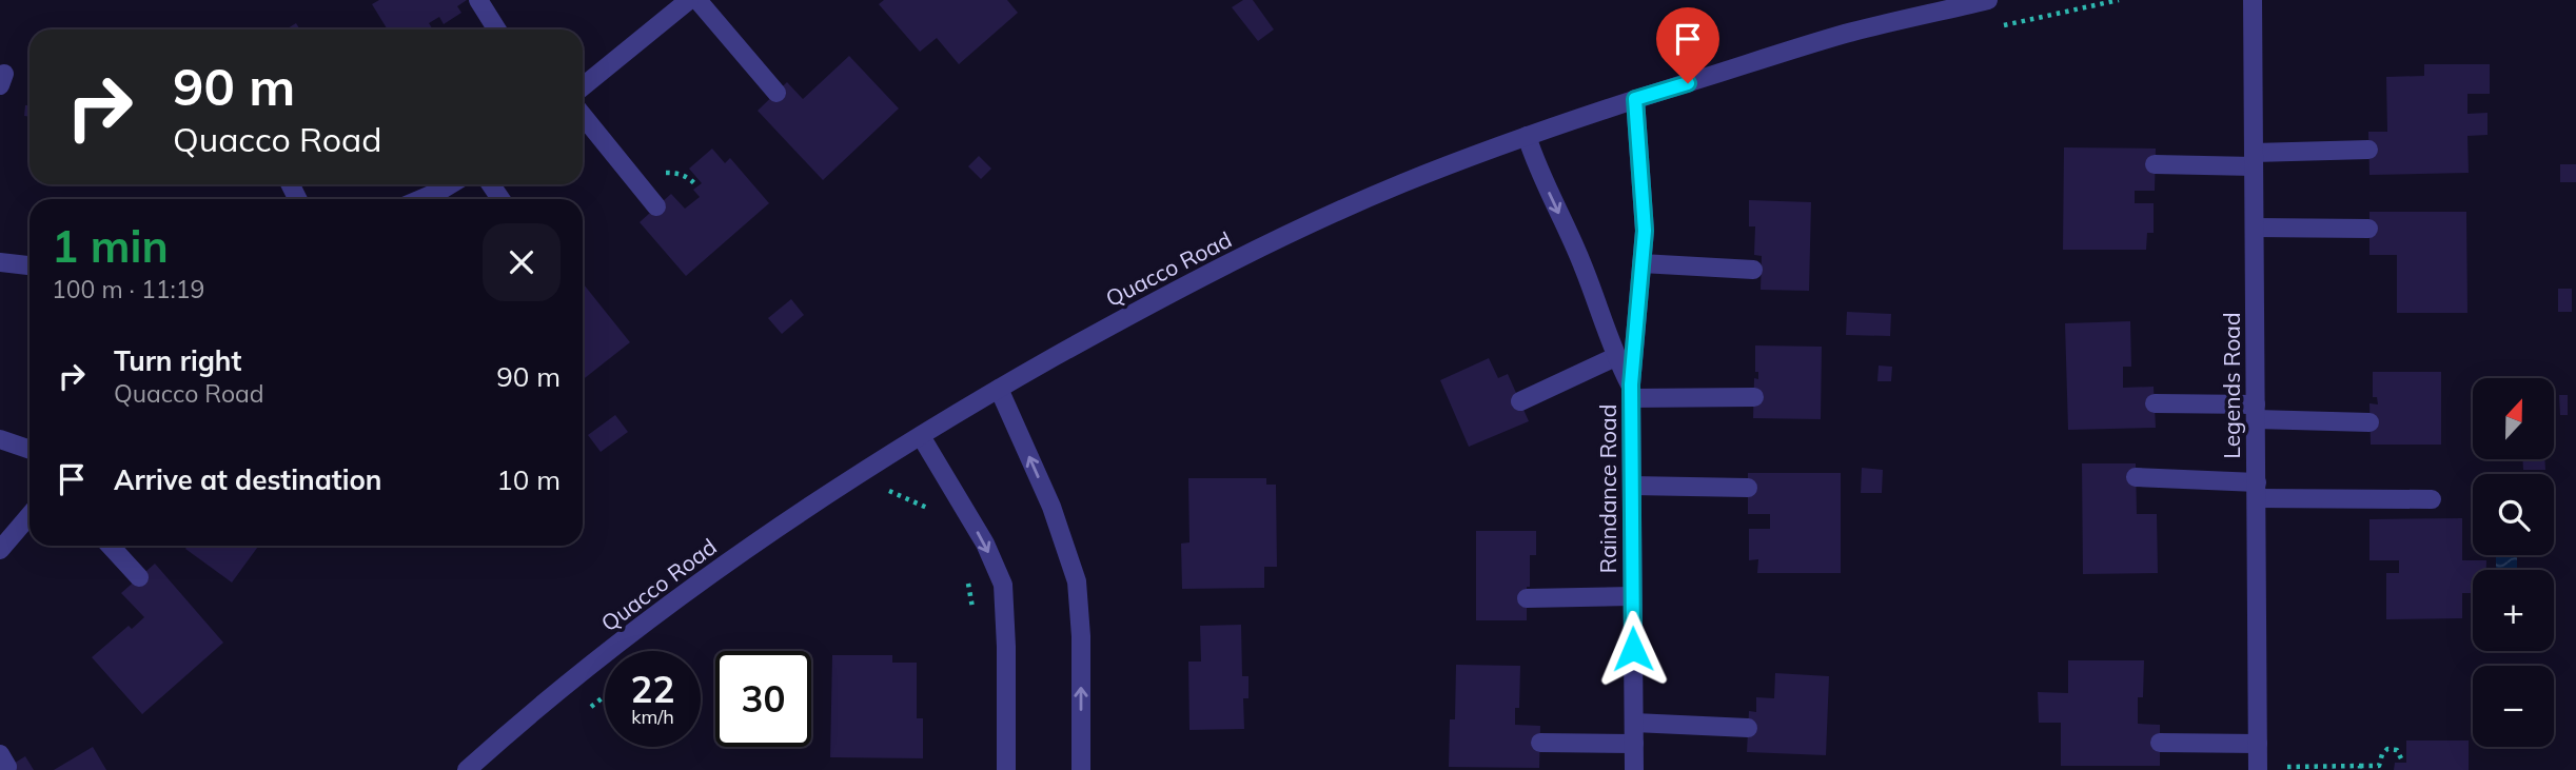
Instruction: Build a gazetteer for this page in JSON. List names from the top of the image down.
{
  "streets": {
    "street": ["Quacco Road", "Legends Road", "Raindance Road"]
  },
  "crossings": [
    ["Quacco Road", "Raindance Road"]
  ],
  "north": "top",
  "page": {
    "turn": ["90 m", "Quacco Road"],
    "heading": ["1 min", "100 m · 11:19"],
    "list": [
      {
        "name": "Turn right",
        "note": "Quacco Road",
        "value": "90 m"
      },
      {
        "name": "Arrive at destination",
        "value": "10 m"
      }
    ],
    "map_buttons": ["+", "−"],
    "speed": "22 km/h",
    "limit": "30"
  }
}
